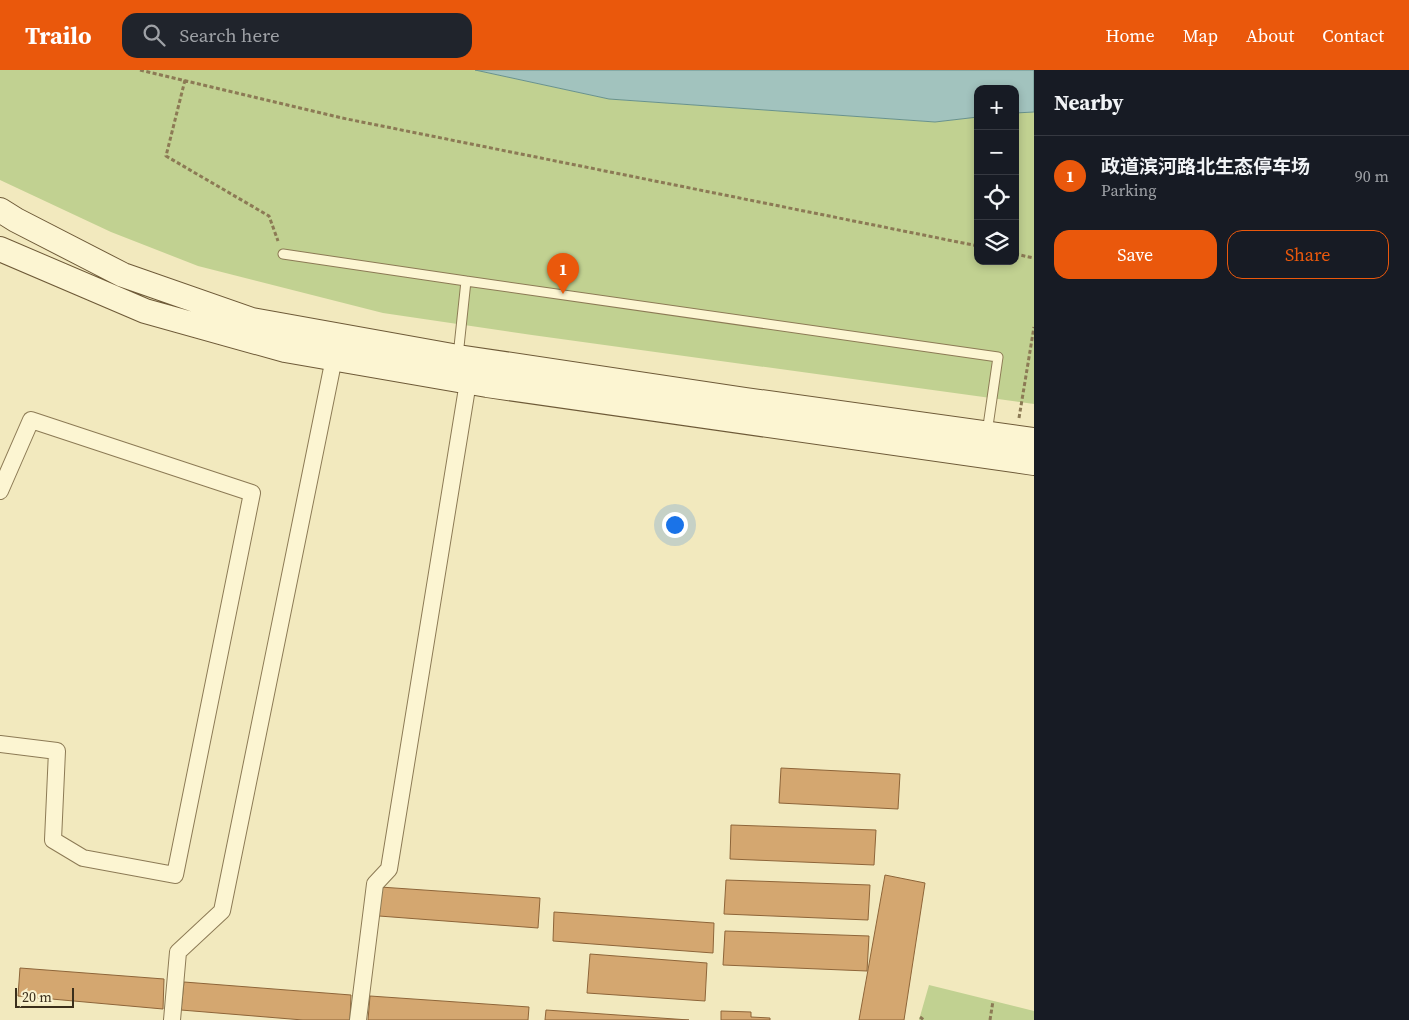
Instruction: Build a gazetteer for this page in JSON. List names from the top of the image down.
{
  "scale_bar": "20 m",
  "page": {
    "header": "Trailo",
    "search": "Search here",
    "nav": [
      "Home",
      "Map",
      "About",
      "Contact"
    ],
    "heading": "Nearby",
    "map_buttons": ["+", "−"],
    "list": [
      {
        "mark": "1",
        "name": "政道滨河路北生态停车场",
        "note": "Parking",
        "value": "90 m"
      }
    ],
    "buttons": ["Save", "Share"],
    "pins": "1",
    "scale": "20 m"
  }
}
